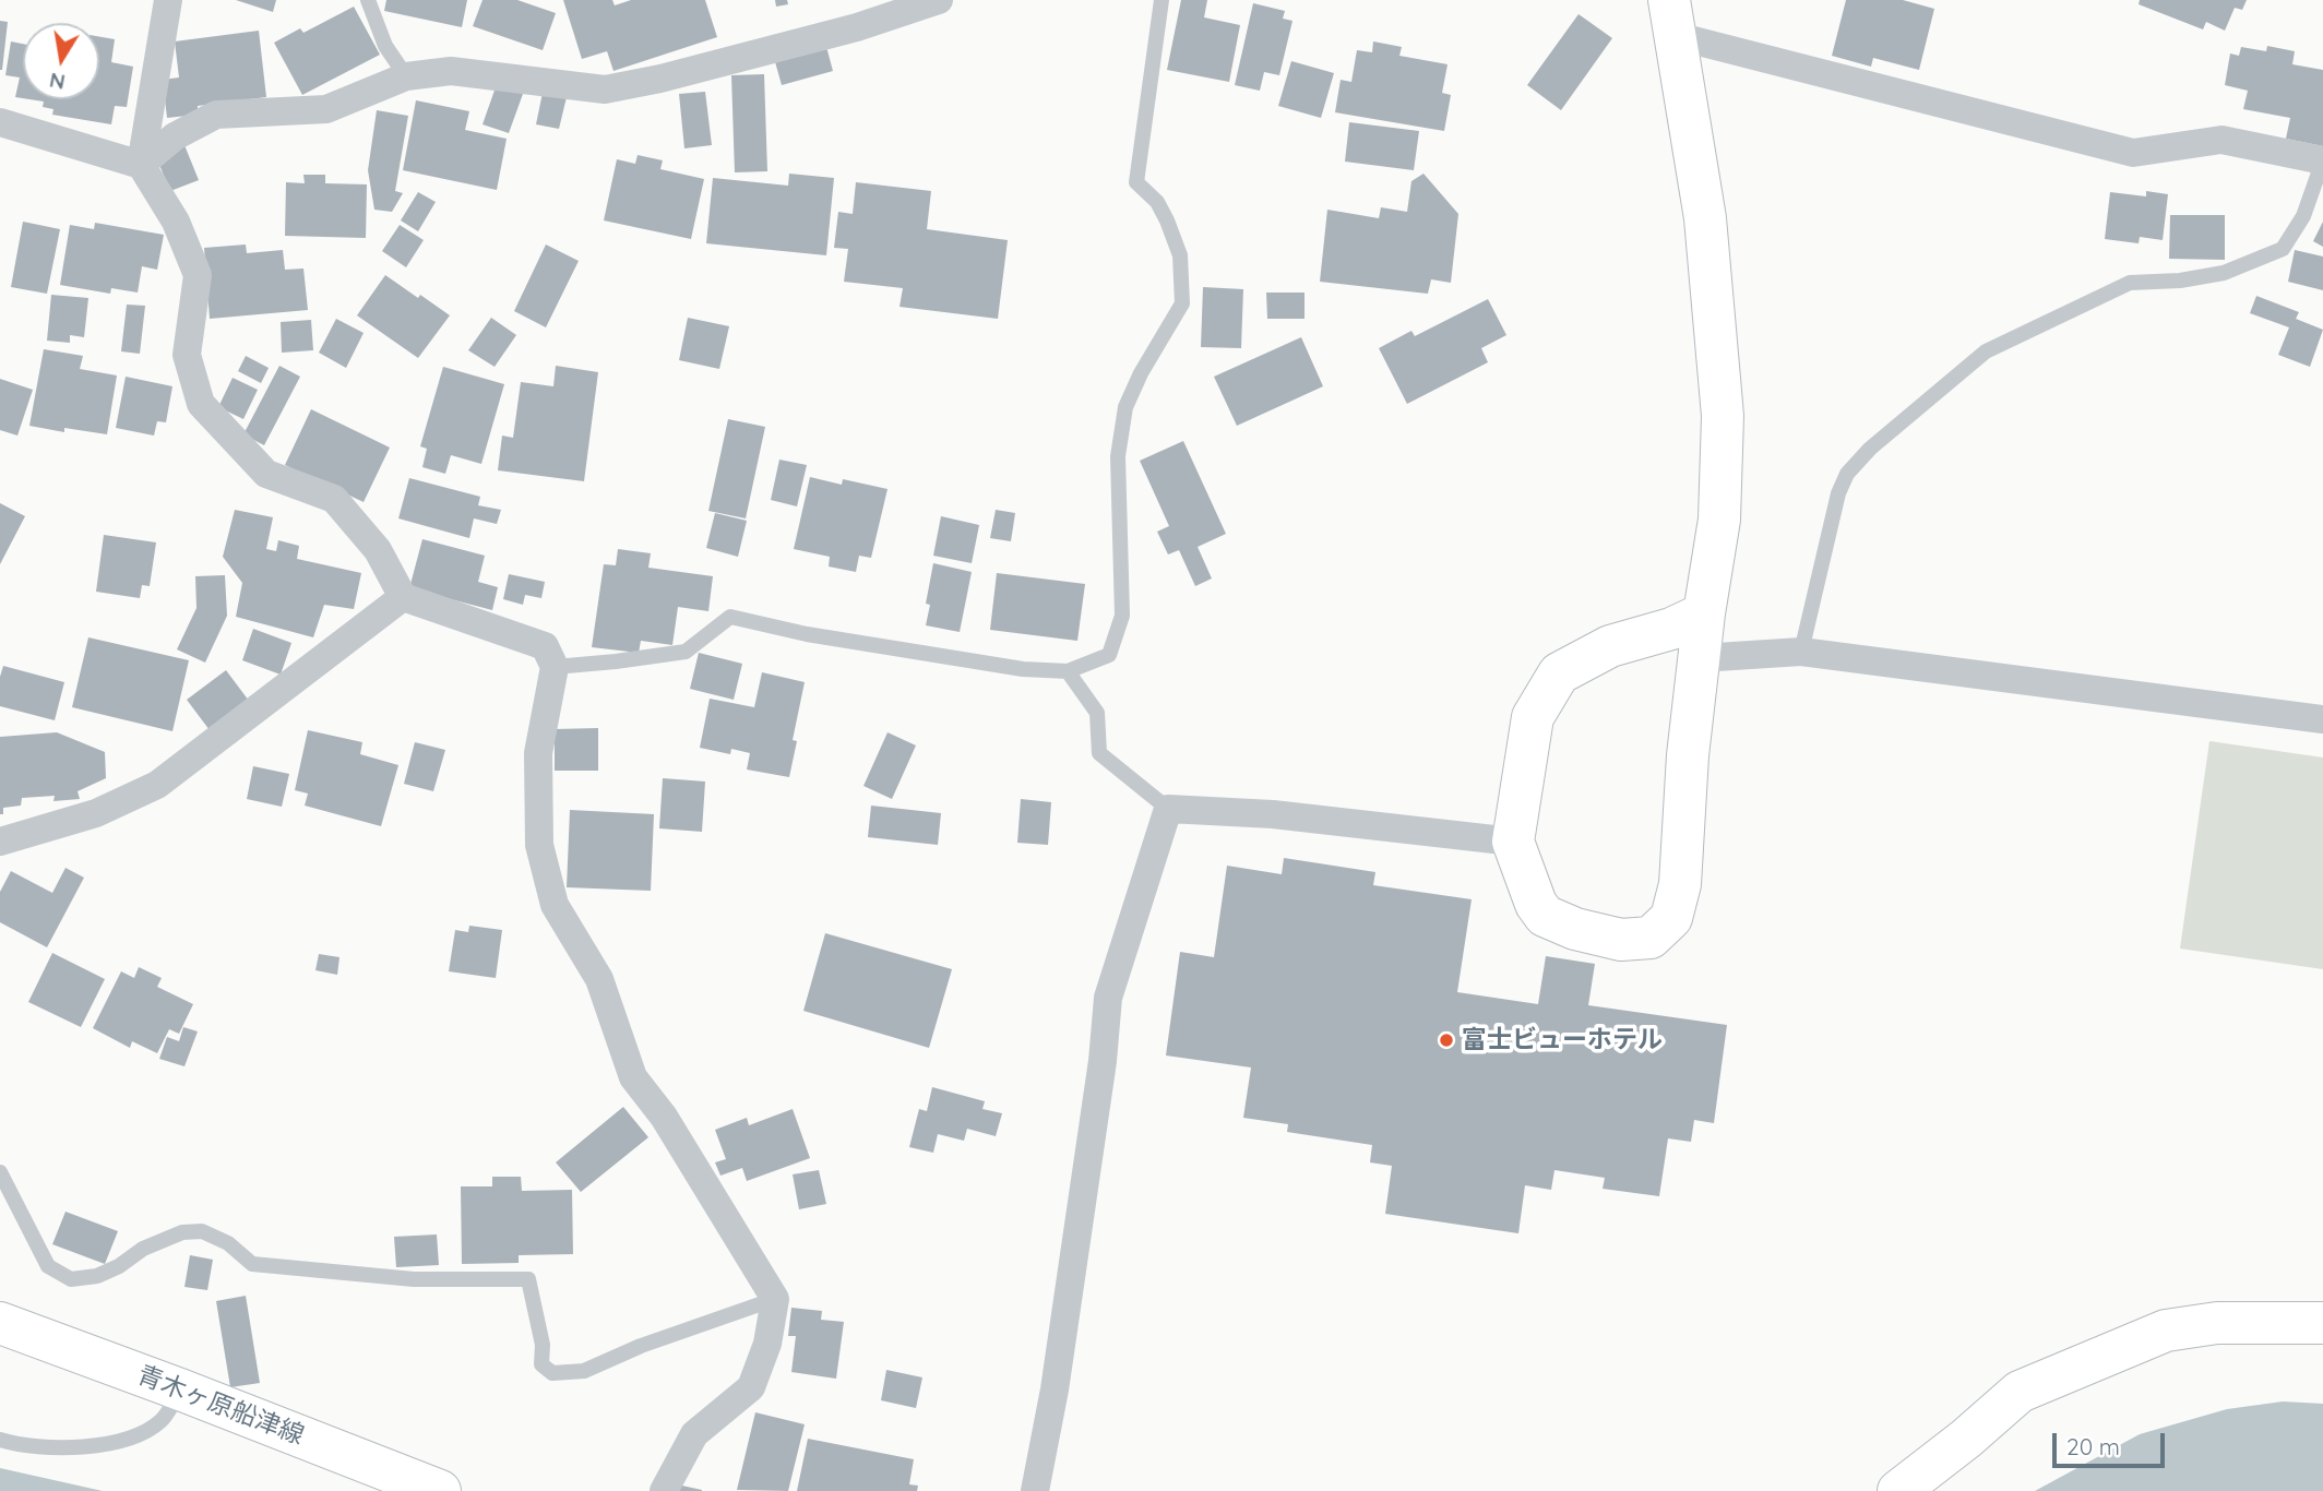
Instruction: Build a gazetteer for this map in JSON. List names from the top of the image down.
{
  "streets": {
    "street": ["青木ヶ原船津線"]
  },
  "places": ["富士ビューホテル"],
  "scale_bar": "20 m",
  "north": "bottom"
}
